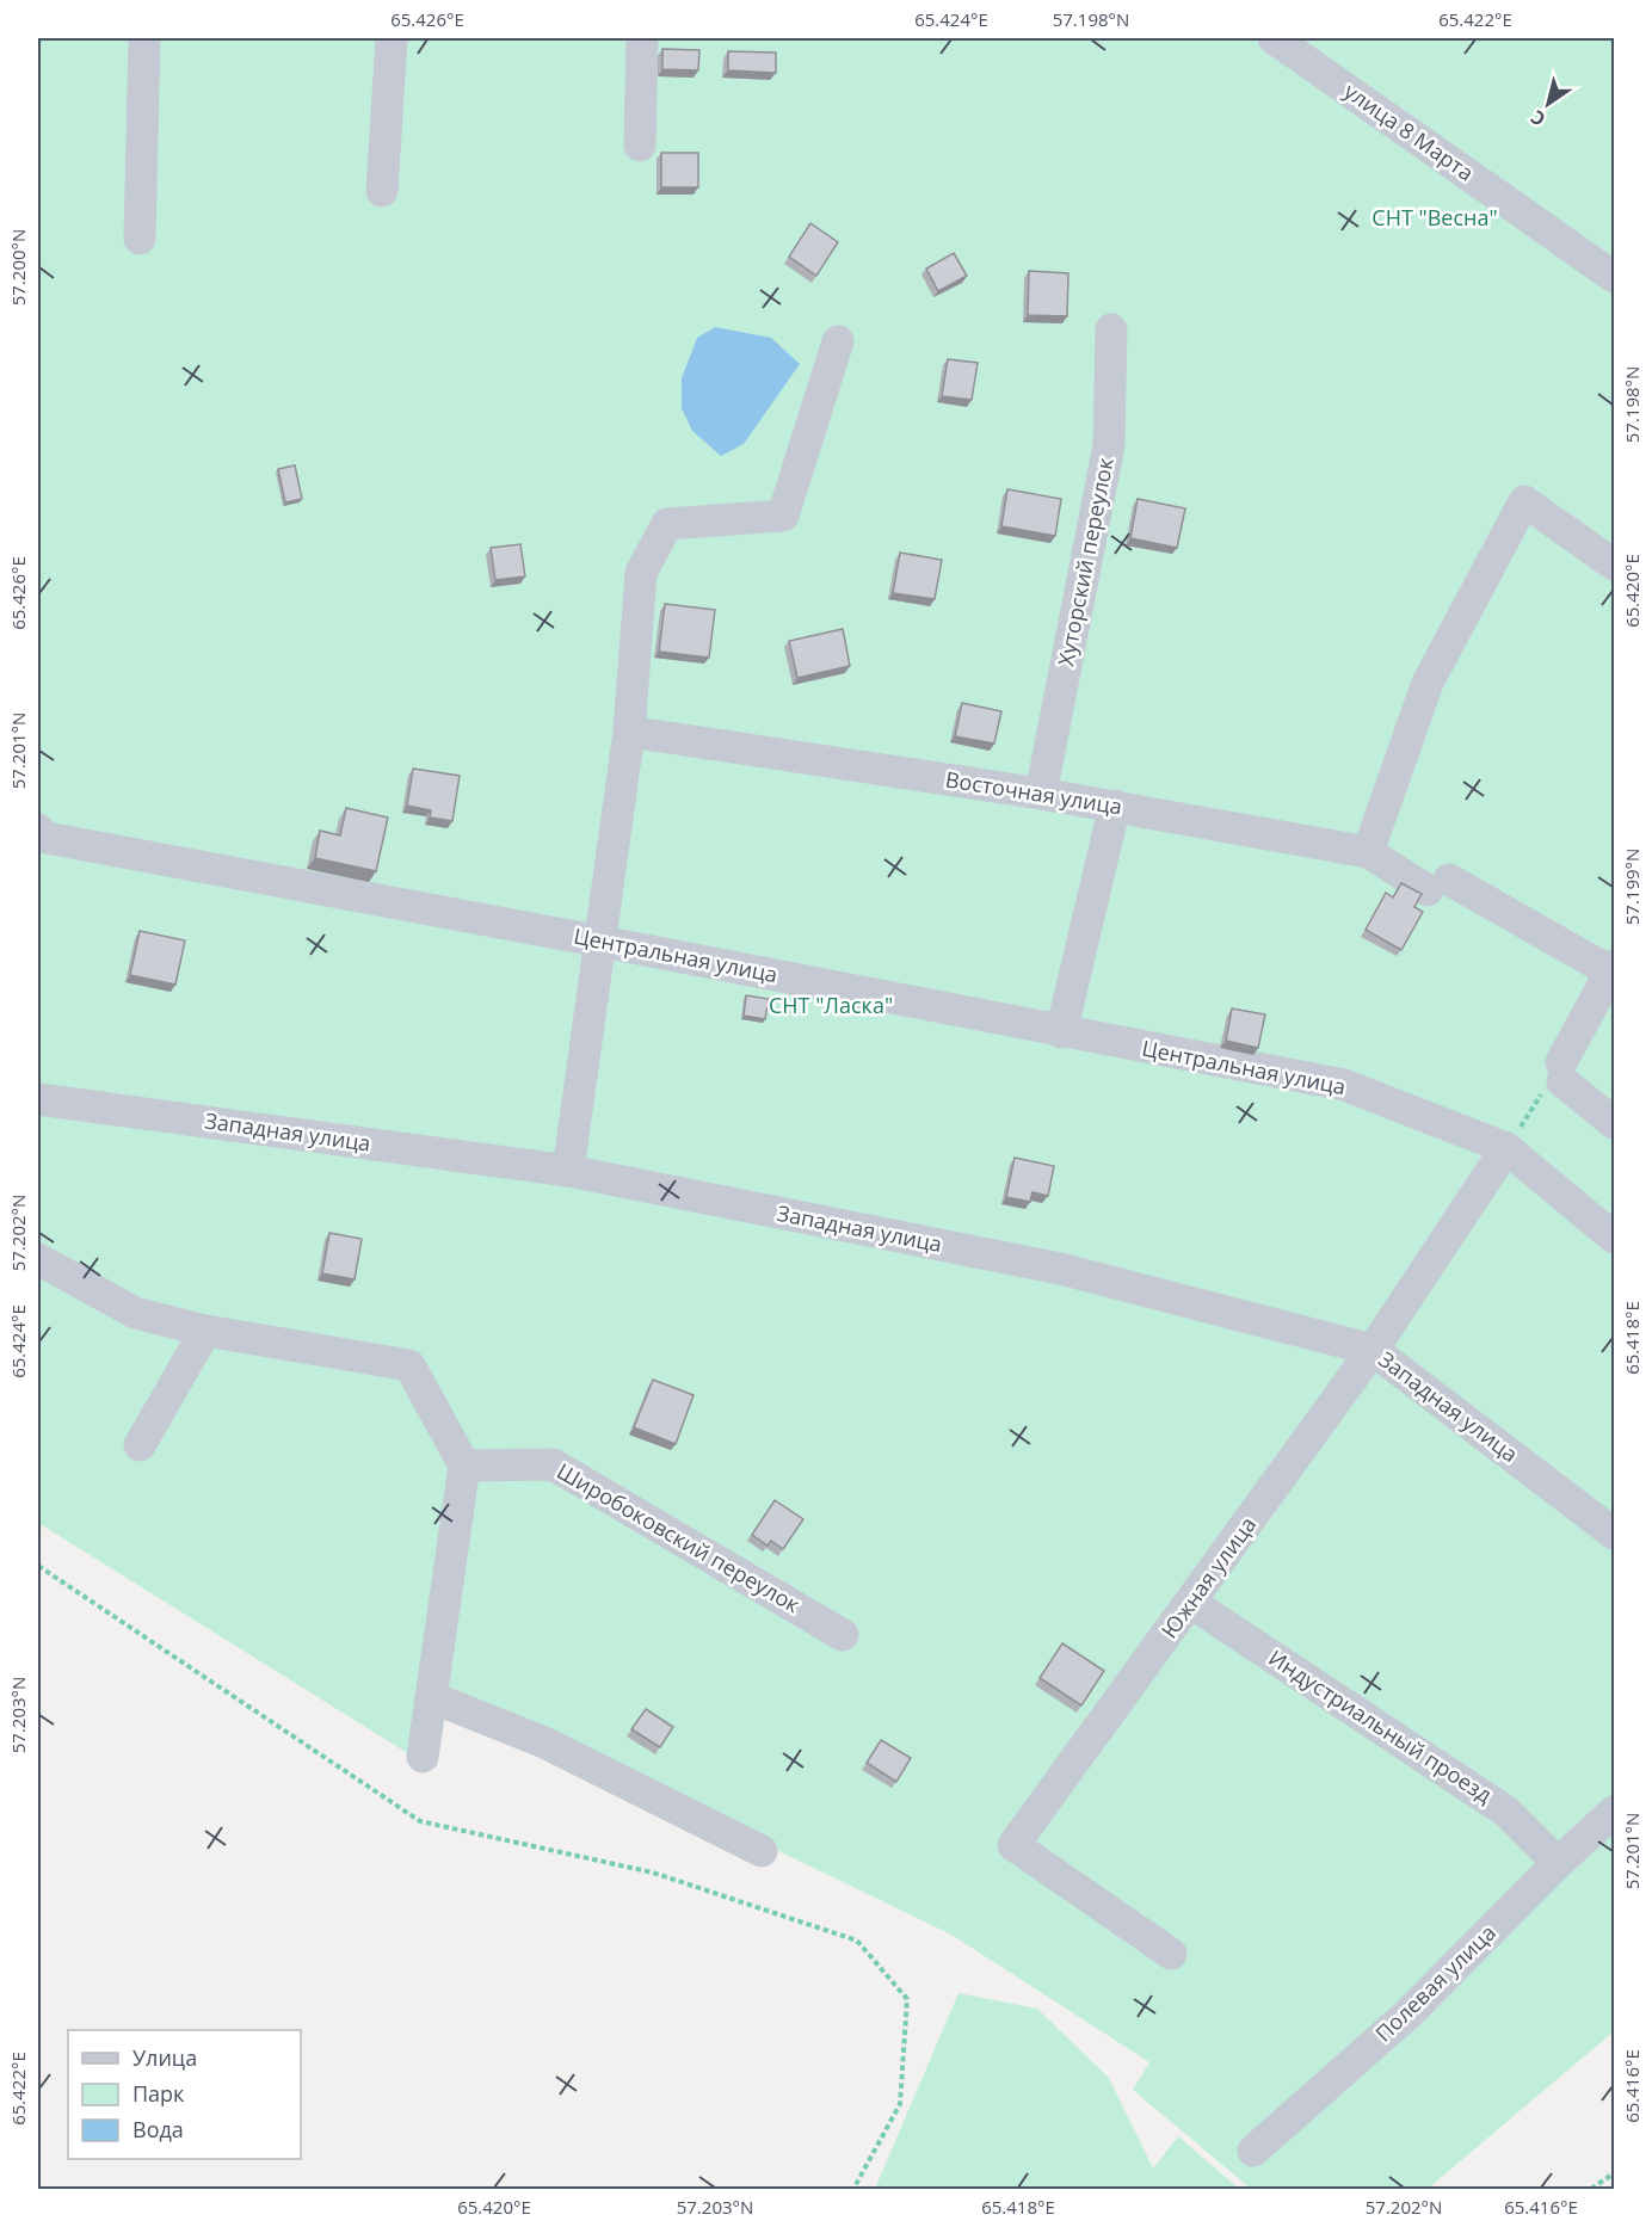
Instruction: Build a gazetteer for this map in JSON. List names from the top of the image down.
{
  "streets": {
    "street": [
      "улица 8 Марта",
      "Хуторский переулок",
      "Восточная улица",
      "Центральная улица",
      "Западная улица",
      "Широбоковский переулок",
      "Южная улица",
      "Индустриальный проезд",
      "Полевая улица"
    ]
  },
  "crossings": [
    ["Хуторский переулок", "Восточная улица"],
    ["Центральная улица", "Южная улица"],
    ["Западная улица", "Южная улица"],
    ["Южная улица", "Индустриальный проезд"],
    ["Индустриальный проезд", "Полевая улица"]
  ],
  "parks": ["СНТ \"Весна\"", "СНТ \"Ласка\""],
  "legend": ["Улица", "Парк", "Вода"],
  "north": "bottom left",
  "coordinates": [
    "65.426°E",
    "65.424°E",
    "57.198°N",
    "65.422°E",
    "57.200°N",
    "65.420°E",
    "57.201°N",
    "57.199°N",
    "57.202°N",
    "65.418°E",
    "57.203°N",
    "65.416°E"
  ]
}
